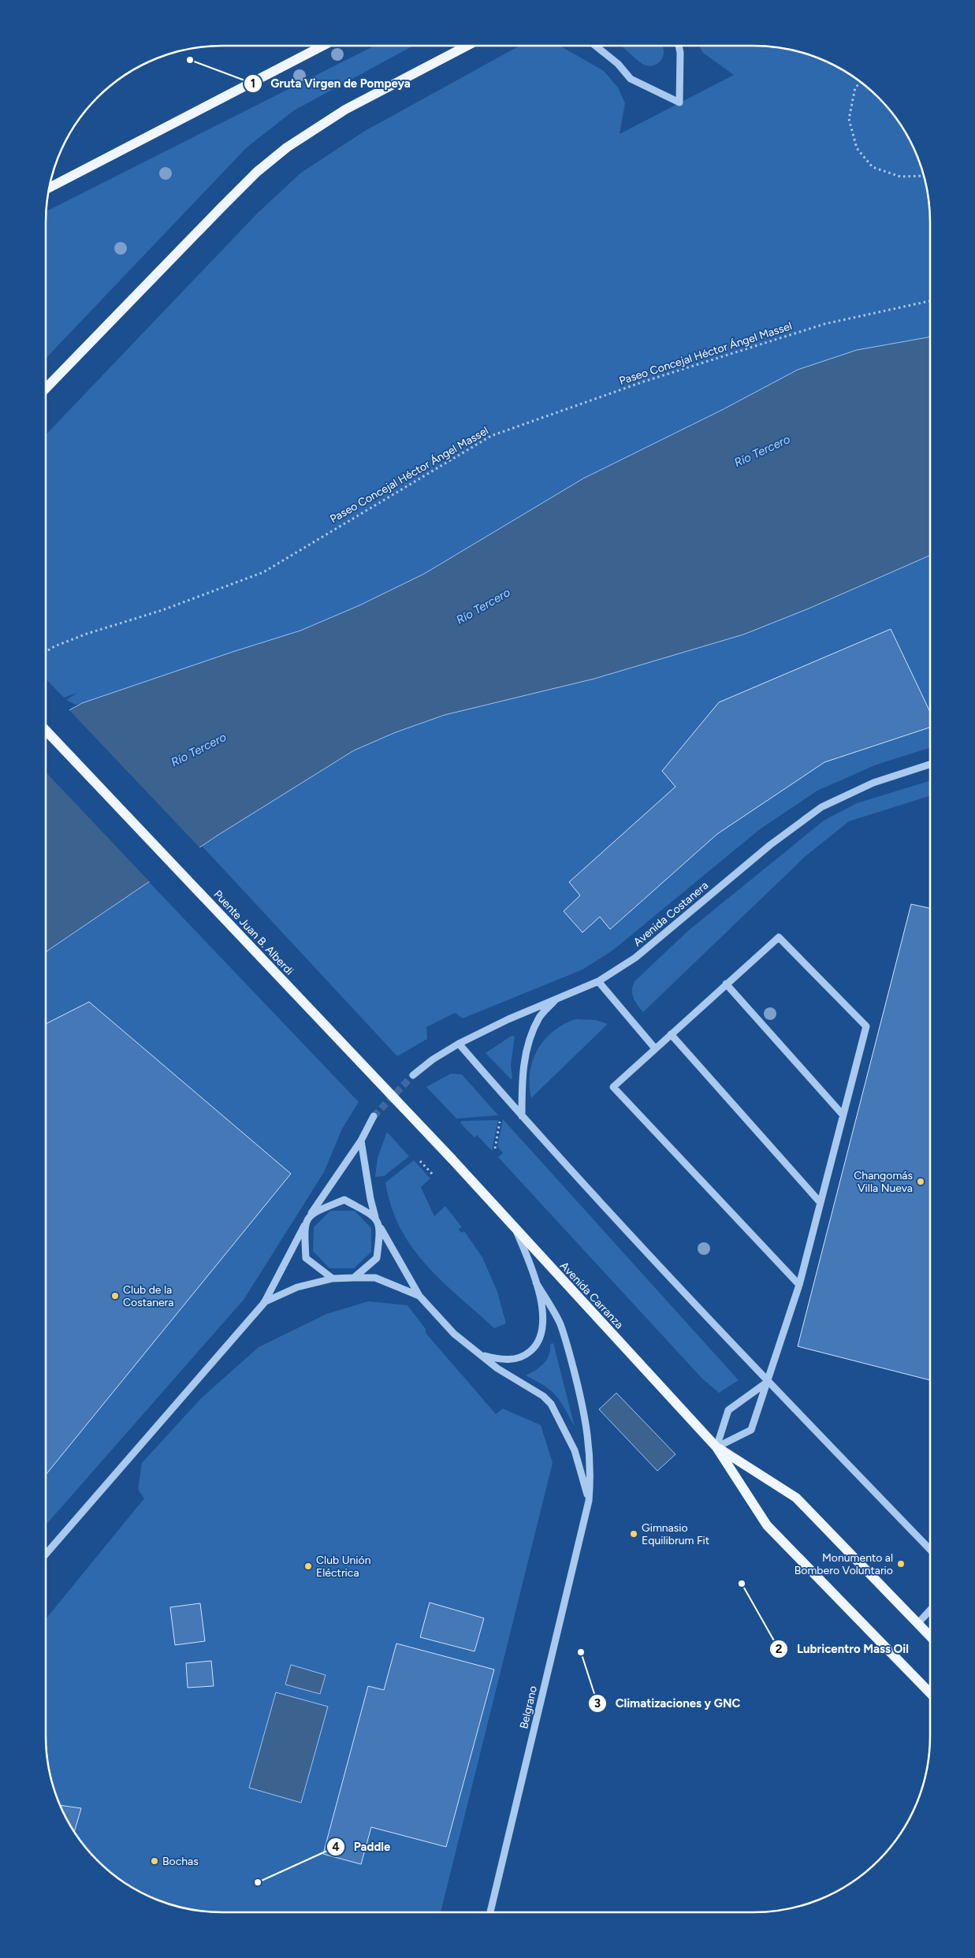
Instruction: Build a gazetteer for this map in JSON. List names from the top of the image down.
{
  "streets": {
    "main road": ["Puente Juan B. Alberdi", "Avenida Carranza"],
    "street": ["Avenida Costanera", "Belgrano"],
    "path": ["Paseo Concejal Héctor Ángel Massel"]
  },
  "crossings": [
    ["Puente Juan B. Alberdi", "Avenida Carranza"]
  ],
  "water": ["Río Tercero"],
  "places": [
    "Gruta Virgen de Pompeya",
    "Changomás Villa Nueva",
    "Club de la Costanera",
    "Gimnasio Equilibrum Fit",
    "Monumento al Bombero Voluntario",
    "Club Unión Eléctrica",
    "Lubricentro Mass Oil",
    "Climatizaciones y GNC",
    "Bochas",
    "Paddle"
  ]
}
